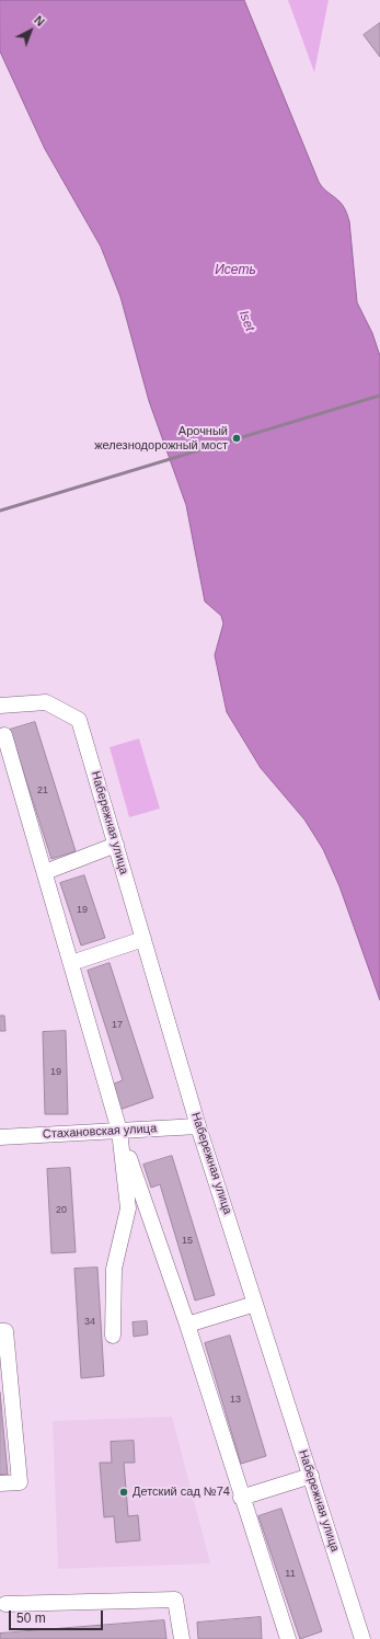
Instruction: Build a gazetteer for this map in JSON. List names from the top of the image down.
{
  "streets": {
    "street": ["Набережная улица", "Стахановская улица"]
  },
  "crossings": [
    ["Набережная улица", "Стахановская улица"]
  ],
  "water": ["Исеть", "Iset"],
  "places": ["Арочный железнодорожный мост", "Детский сад №74"],
  "house_numbers": [
    "21",
    "19",
    "17",
    "19",
    "20",
    "15",
    "34",
    "13",
    "11"
  ],
  "scale_bar": "50 m",
  "north": "top right"
}
